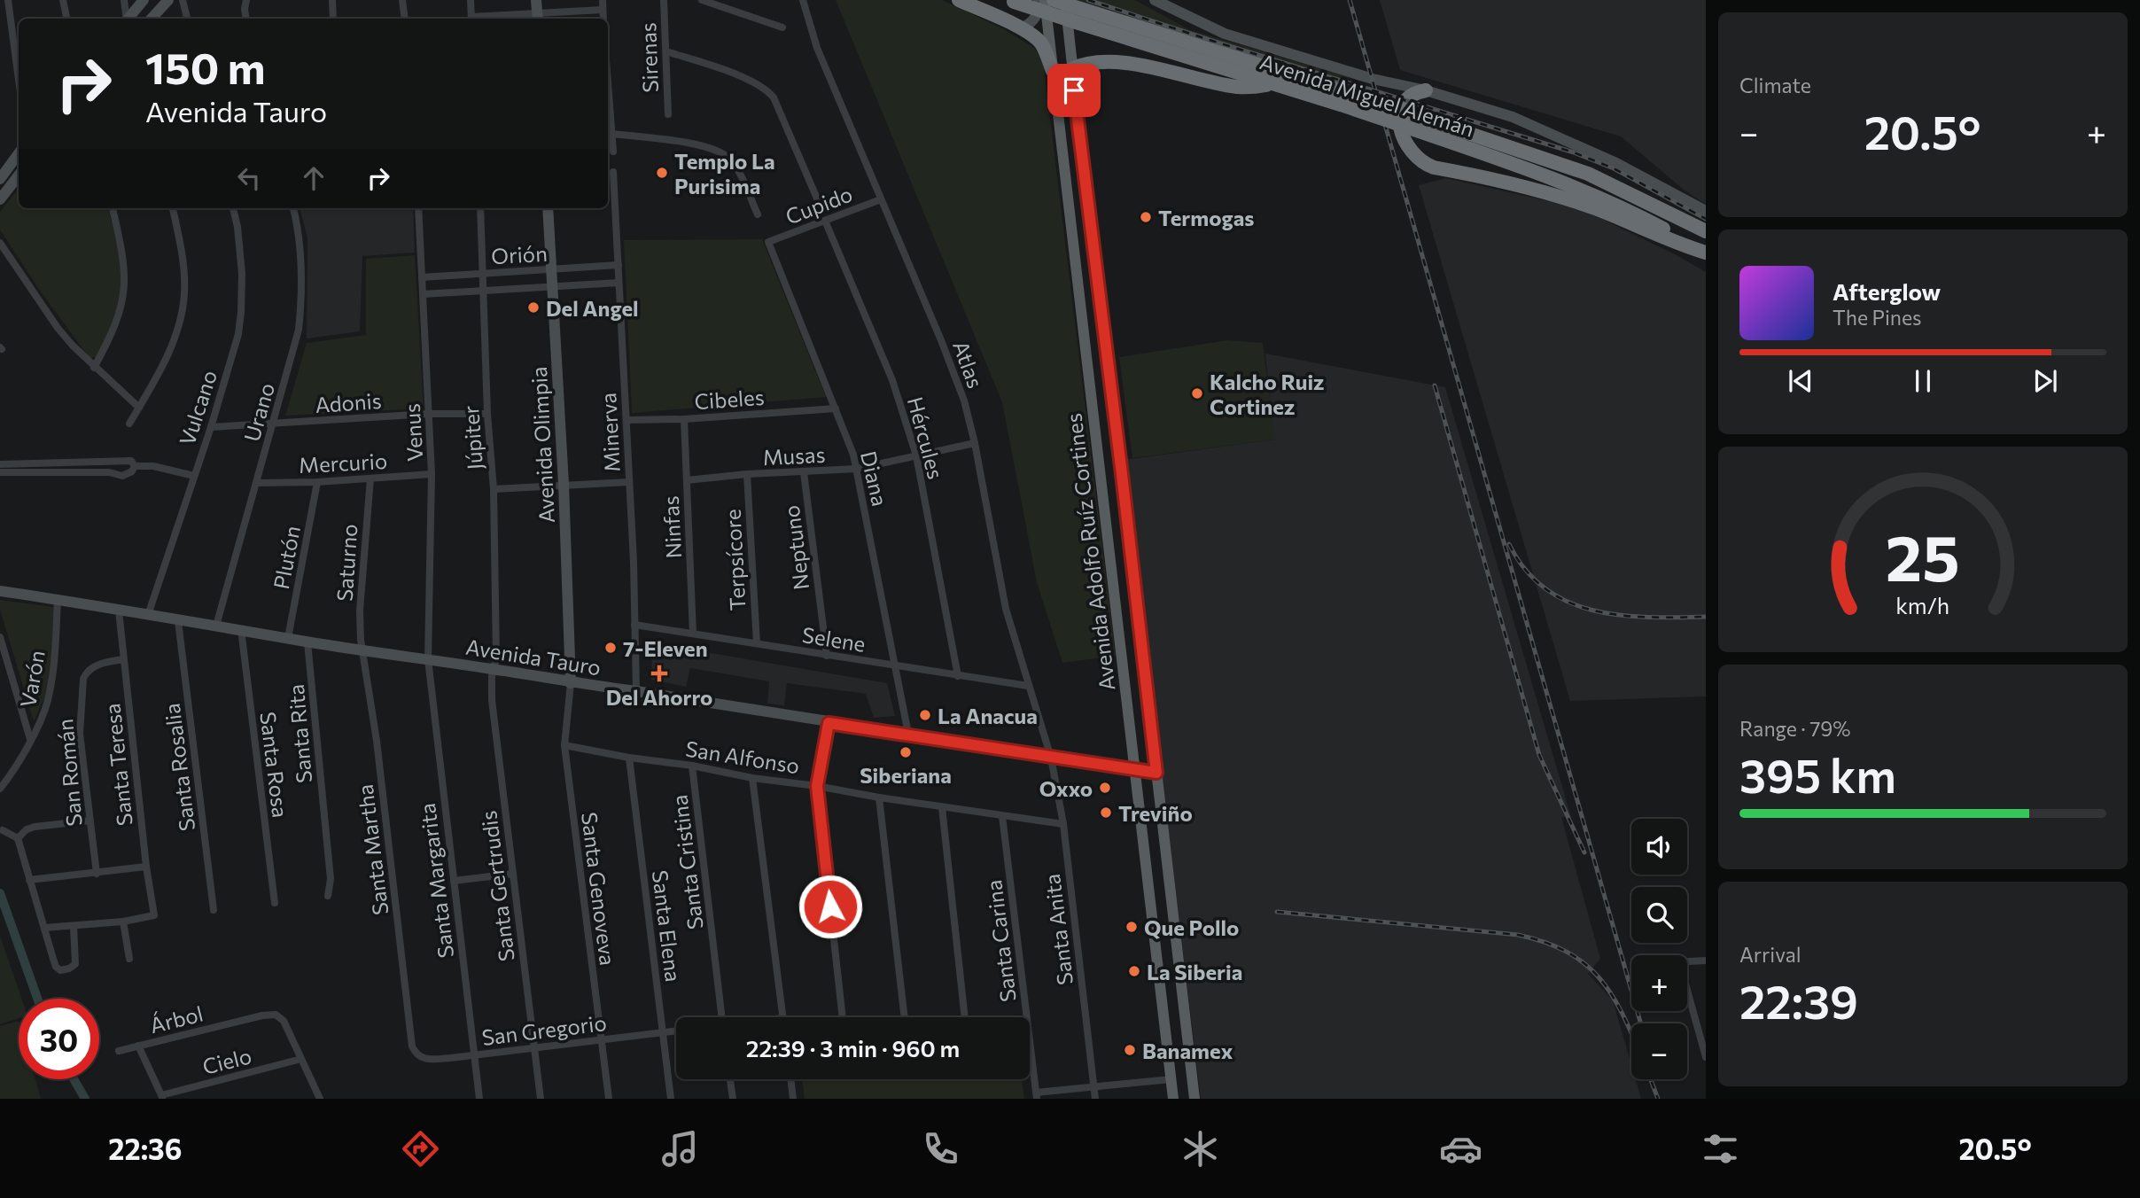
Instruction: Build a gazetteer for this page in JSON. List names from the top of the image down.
{
  "streets": {
    "highway": ["Avenida Miguel Alemán"],
    "main road": ["Avenida Adolfo Ruíz Cortines"],
    "street": [
      "Sirenas",
      "Cupido",
      "Orión",
      "Atlas",
      "Cibeles",
      "Adonis",
      "Vulcano",
      "Urano",
      "Venus",
      "Minerva",
      "Júpiter",
      "Hércules",
      "Avenida Olimpia",
      "Musas",
      "Mercurio",
      "Diana",
      "Ninfas",
      "Neptuno",
      "Plutón",
      "Terpsícore",
      "Saturno",
      "Selene",
      "Avenida Tauro",
      "Varón",
      "Santa Rita",
      "San Alfonso",
      "Santa Teresa",
      "Santa Rosa",
      "Santa Rosalia",
      "San Román",
      "Santa Martha",
      "Santa Cristina",
      "Santa Margarita",
      "Santa Gertrudis",
      "Santa Genoveva",
      "Santa Elena",
      "Santa Anita",
      "Santa Carina",
      "Árbol",
      "San Gregorio",
      "Cielo"
    ]
  },
  "crossings": [
    ["Avenida Miguel Alemán", "Avenida Adolfo Ruíz Cortines"],
    ["Cupido", "Atlas"],
    ["Cupido", "Hércules"],
    ["Cupido", "Diana"],
    ["Orión", "Venus"],
    ["Orión", "Minerva"],
    ["Orión", "Júpiter"],
    ["Orión", "Avenida Olimpia"],
    ["Atlas", "Musas"],
    ["Atlas", "Selene"],
    ["Atlas", "Avenida Tauro"],
    ["Atlas", "Santa Anita"],
    ["Cibeles", "Minerva"],
    ["Cibeles", "Diana"],
    ["Cibeles", "Ninfas"],
    ["Adonis", "Vulcano"],
    ["Adonis", "Urano"],
    ["Adonis", "Venus"],
    ["Adonis", "Júpiter"],
    ["Vulcano", "Avenida Tauro"],
    ["Urano", "Mercurio"],
    ["Urano", "Avenida Tauro"],
    ["Venus", "Mercurio"],
    ["Venus", "Avenida Tauro"],
    ["Venus", "Santa Margarita"],
    ["Minerva", "Selene"],
    ["Minerva", "Avenida Tauro"],
    ["Júpiter", "Avenida Tauro"],
    ["Júpiter", "Santa Gertrudis"],
    ["Hércules", "Musas"],
    ["Hércules", "Selene"],
    ["Avenida Olimpia", "Avenida Tauro"],
    ["Avenida Olimpia", "Santa Genoveva"],
    ["Musas", "Diana"],
    ["Musas", "Ninfas"],
    ["Musas", "Neptuno"],
    ["Musas", "Terpsícore"],
    ["Mercurio", "Plutón"],
    ["Mercurio", "Saturno"],
    ["Diana", "Selene"],
    ["Diana", "Avenida Tauro"],
    ["Ninfas", "Selene"],
    ["Neptuno", "Selene"],
    ["Avenida Adolfo Ruíz Cortines", "Avenida Tauro"],
    ["Plutón", "Avenida Tauro"],
    ["Terpsícore", "Selene"],
    ["Saturno", "Avenida Tauro"],
    ["Saturno", "Santa Martha"],
    ["Avenida Tauro", "Varón"],
    ["Avenida Tauro", "Santa Rita"],
    ["Avenida Tauro", "Santa Teresa"],
    ["Avenida Tauro", "Santa Rosa"],
    ["Avenida Tauro", "Santa Rosalia"],
    ["Avenida Tauro", "Santa Martha"],
    ["Avenida Tauro", "Santa Margarita"],
    ["Avenida Tauro", "Santa Gertrudis"],
    ["Avenida Tauro", "Santa Genoveva"],
    ["Avenida Tauro", "Santa Anita"],
    ["San Alfonso", "Santa Cristina"],
    ["San Alfonso", "Santa Genoveva"],
    ["San Alfonso", "Santa Elena"],
    ["San Alfonso", "Santa Anita"],
    ["San Alfonso", "Santa Carina"],
    ["Santa Teresa", "San Román"],
    ["Santa Martha", "San Gregorio"],
    ["Santa Margarita", "San Gregorio"],
    ["Santa Gertrudis", "San Gregorio"],
    ["Santa Genoveva", "San Gregorio"],
    ["Santa Elena", "San Gregorio"],
    ["Árbol", "Cielo"]
  ],
  "places": {
    "other": [
      "Templo La Purisima",
      "Termogas",
      "Del Angel",
      "Kalcho Ruiz Cortinez",
      "7-Eleven",
      "La Anacua",
      "Siberiana",
      "Oxxo",
      "Treviño",
      "Que Pollo",
      "La Siberia",
      "Banamex"
    ],
    "health": ["Del Ahorro"]
  },
  "page": {
    "tile": [
      "Climate",
      ["Range · 79%", "395 km"],
      ["Arrival", "22:39"]
    ],
    "turn": ["150 m", "Avenida Tauro"],
    "heat": ["−", "20.5°", "+"],
    "song": ["Afterglow", "The Pines"],
    "map_buttons": ["+", "−"],
    "limit": "30",
    "trip": "22:39 · 3 min · 960 m",
    "tabs": ["22:36", "20.5°"],
    "gauge": ["25", "km/h"]
  }
}
